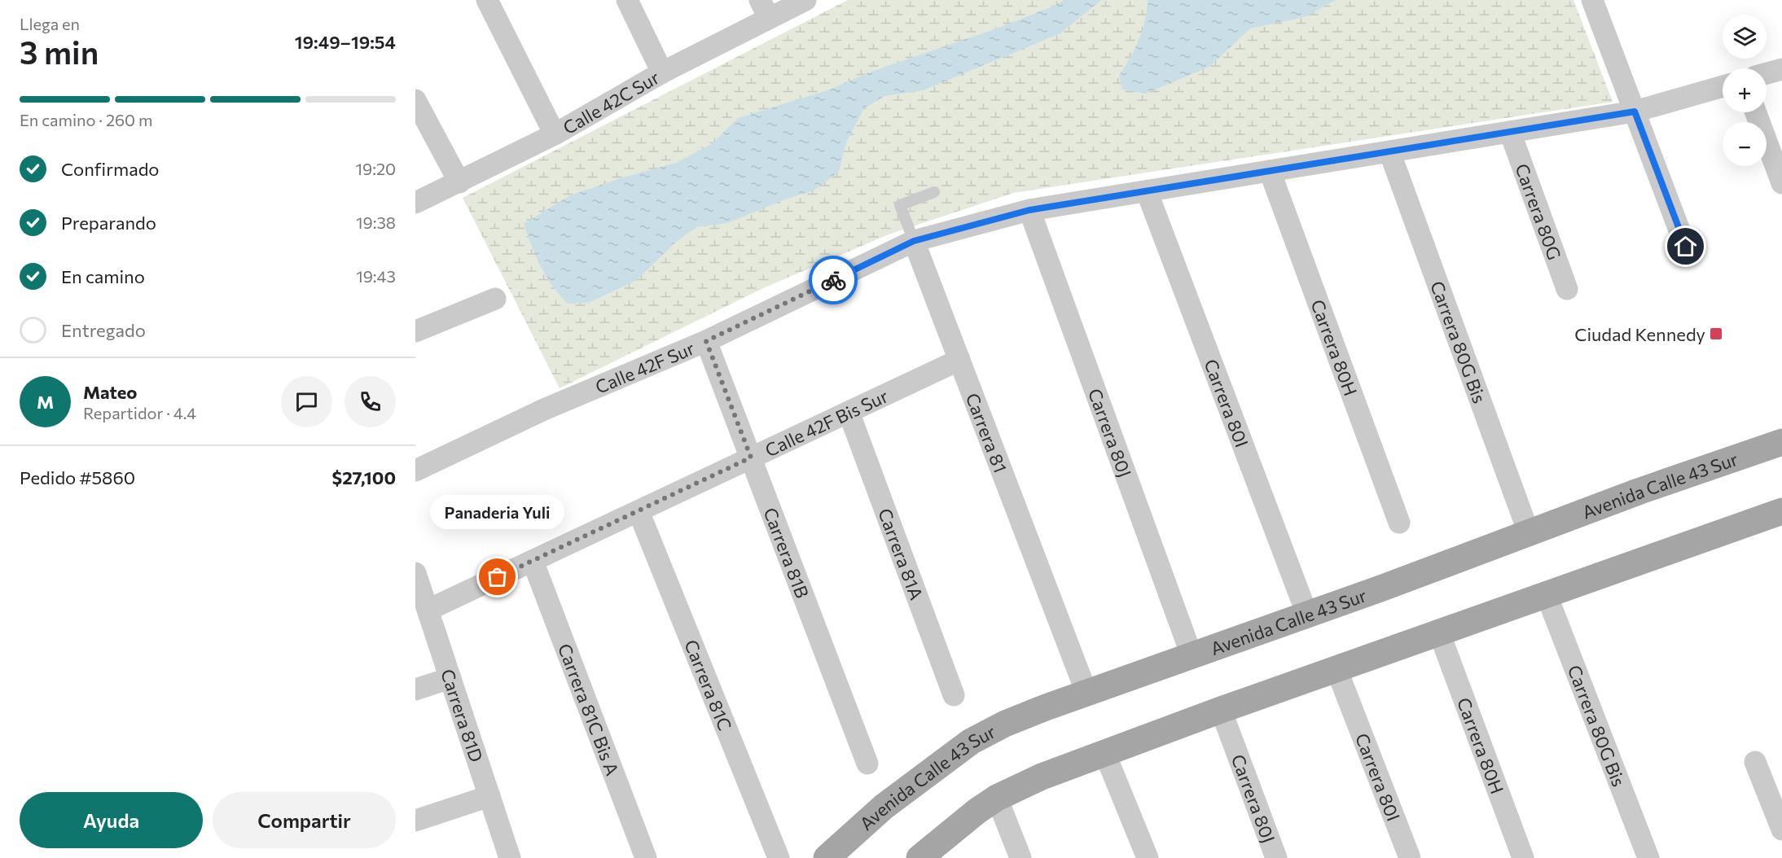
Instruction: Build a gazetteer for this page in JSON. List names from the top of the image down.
{
  "streets": {
    "main road": ["Avenida Calle 43 Sur"],
    "street": [
      "Calle 42C Sur",
      "Carrera 80G",
      "Carrera 80G Bis",
      "Carrera 80H",
      "Calle 42F Sur",
      "Carrera 80I",
      "Calle 42F Bis Sur",
      "Carrera 81",
      "Carrera 80J",
      "Carrera 81B",
      "Carrera 81A",
      "Carrera 81C",
      "Carrera 81C Bis A",
      "Carrera 81D"
    ]
  },
  "crossings": [
    ["Carrera 80G", "Calle 42F Sur"],
    ["Carrera 80G Bis", "Calle 42F Sur"],
    ["Carrera 80G Bis", "Avenida Calle 43 Sur"],
    ["Carrera 80H", "Calle 42F Sur"],
    ["Calle 42F Sur", "Carrera 80I"],
    ["Calle 42F Sur", "Carrera 81"],
    ["Calle 42F Sur", "Carrera 80J"],
    ["Calle 42F Sur", "Carrera 81B"],
    ["Carrera 80I", "Avenida Calle 43 Sur"],
    ["Calle 42F Bis Sur", "Carrera 81"],
    ["Calle 42F Bis Sur", "Carrera 81B"],
    ["Calle 42F Bis Sur", "Carrera 81A"],
    ["Calle 42F Bis Sur", "Carrera 81C"],
    ["Calle 42F Bis Sur", "Carrera 81C Bis A"],
    ["Calle 42F Bis Sur", "Carrera 81D"],
    ["Carrera 81", "Avenida Calle 43 Sur"],
    ["Carrera 80J", "Avenida Calle 43 Sur"]
  ],
  "places": {
    "transit": ["Ciudad Kennedy"],
    "other": ["Panaderia Yuli"]
  },
  "page": {
    "heading": ["3 min", "Llega en", "19:49–19:54"],
    "panel": [
      "Mateo",
      "Repartidor · 4.4",
      "Pedido #5860",
      "$27,100"
    ],
    "map_buttons": ["+", "−"],
    "bar": "En camino · 260 m",
    "list": [
      ["Confirmado", "19:20"],
      ["Preparando", "19:38"],
      ["En camino", "19:43"],
      "Entregado"
    ],
    "round": "M",
    "bubble": "Panaderia Yuli",
    "buttons": ["Ayuda", "Compartir"]
  }
}
